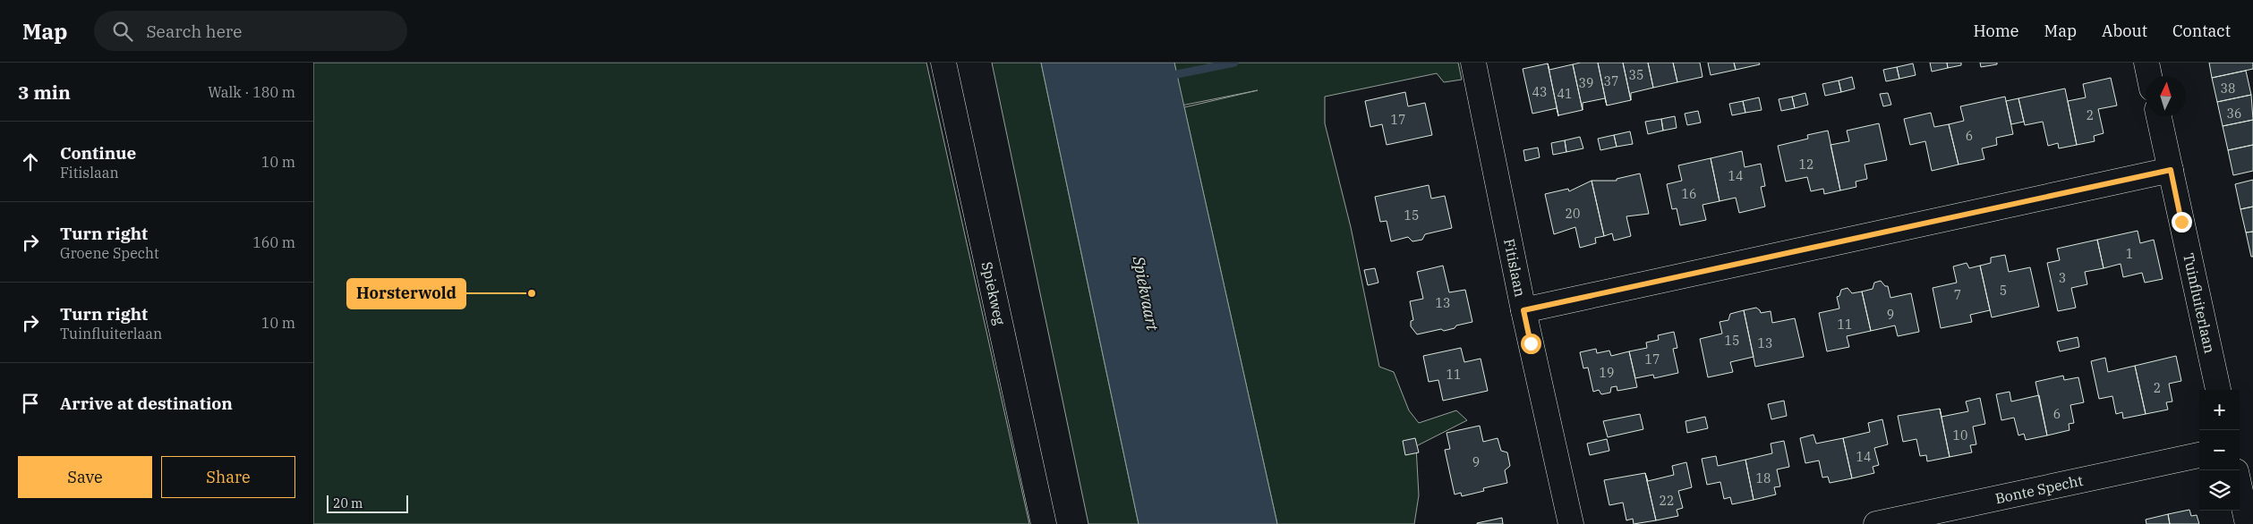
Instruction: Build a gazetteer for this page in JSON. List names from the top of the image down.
{
  "streets": {
    "street": [
      "Fitislaan",
      "Spiekweg",
      "Tuinfluiterlaan",
      "Bonte Specht"
    ]
  },
  "water": ["Spiekvaart"],
  "places": ["Horsterwold"],
  "house_numbers": [
    "35",
    "37",
    "39",
    "38",
    "43",
    "41",
    "36",
    "2",
    "17",
    "6",
    "12",
    "14",
    "16",
    "20",
    "15",
    "1",
    "3",
    "5",
    "7",
    "13",
    "9",
    "11",
    "15",
    "13",
    "17",
    "19",
    "11",
    "2",
    "6",
    "10",
    "14",
    "9",
    "18",
    "22"
  ],
  "scale_bar": "20 m",
  "north": "top",
  "page": {
    "header": "Map",
    "search": "Search here",
    "nav": [
      "Home",
      "Map",
      "About",
      "Contact"
    ],
    "heading": ["3 min", "Walk · 180 m"],
    "list": [
      ["Continue", "Fitislaan", "10 m"],
      ["Turn right", "Groene Specht", "160 m"],
      ["Turn right", "Tuinfluiterlaan", "10 m"],
      "Arrive at destination"
    ],
    "map_buttons": ["+", "−"],
    "buttons": ["Save", "Share"],
    "scale": "20 m"
  }
}
